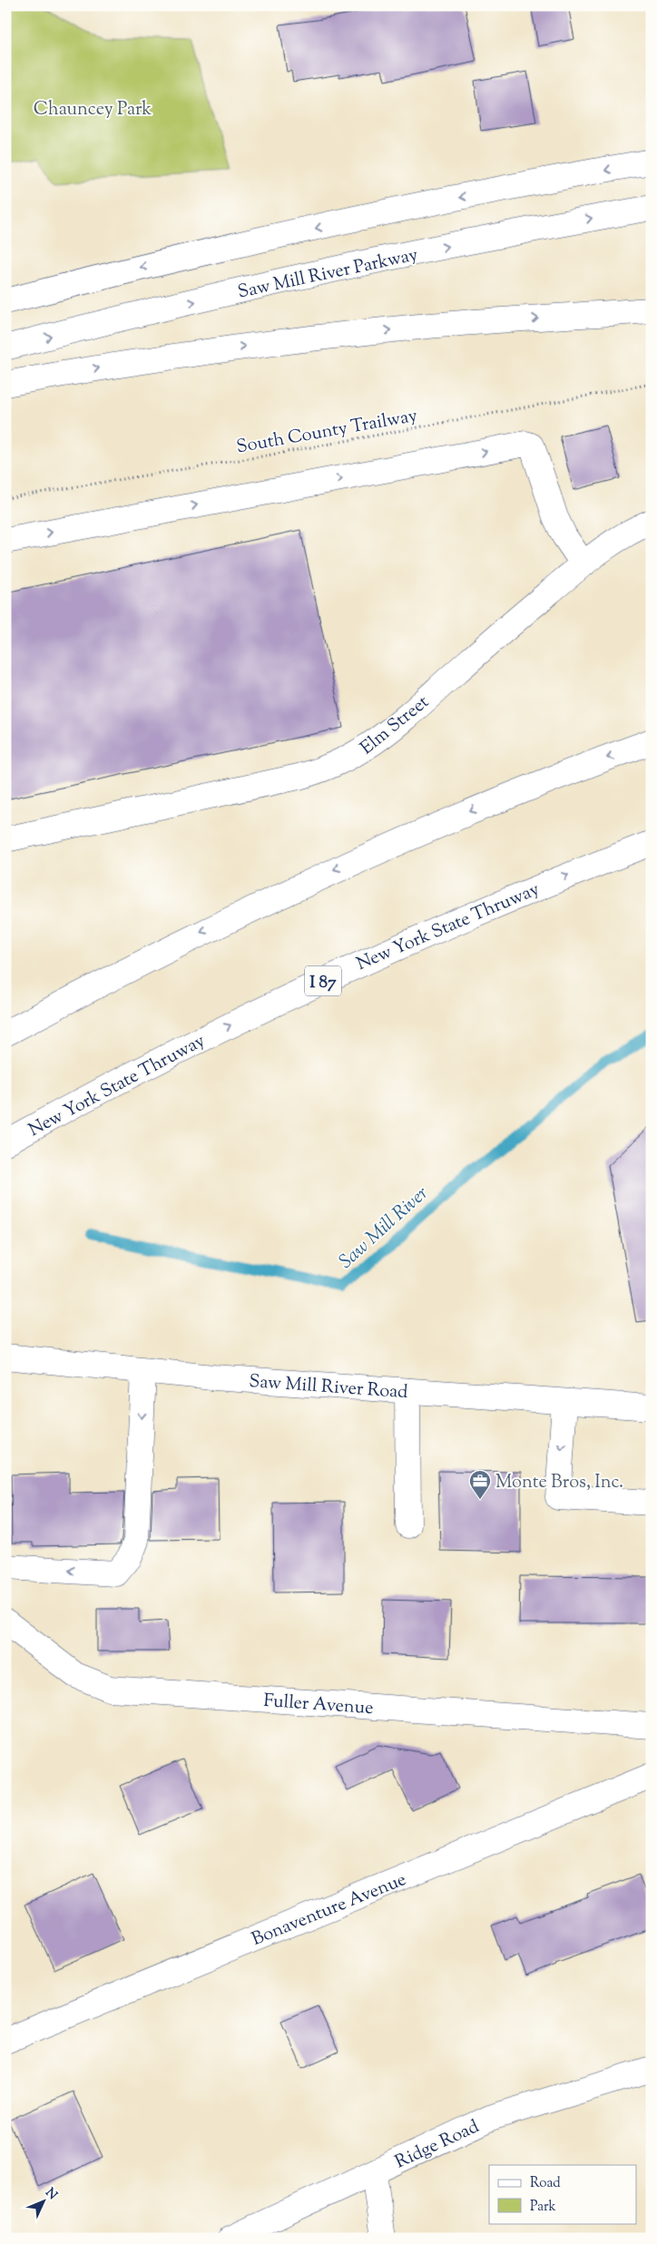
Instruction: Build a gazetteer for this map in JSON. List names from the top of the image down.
{
  "streets": {
    "main road": [
      "Saw Mill River Parkway",
      "Elm Street",
      "New York State Thruway",
      "I 87",
      "Saw Mill River Road",
      "Fuller Avenue",
      "Bonaventure Avenue",
      "Ridge Road"
    ],
    "path": ["South County Trailway"]
  },
  "water": ["Saw Mill River"],
  "parks": ["Chauncey Park"],
  "places": {
    "office": ["Monte Bros, Inc."]
  },
  "legend": ["Road", "Park"],
  "north": "top right"
}
